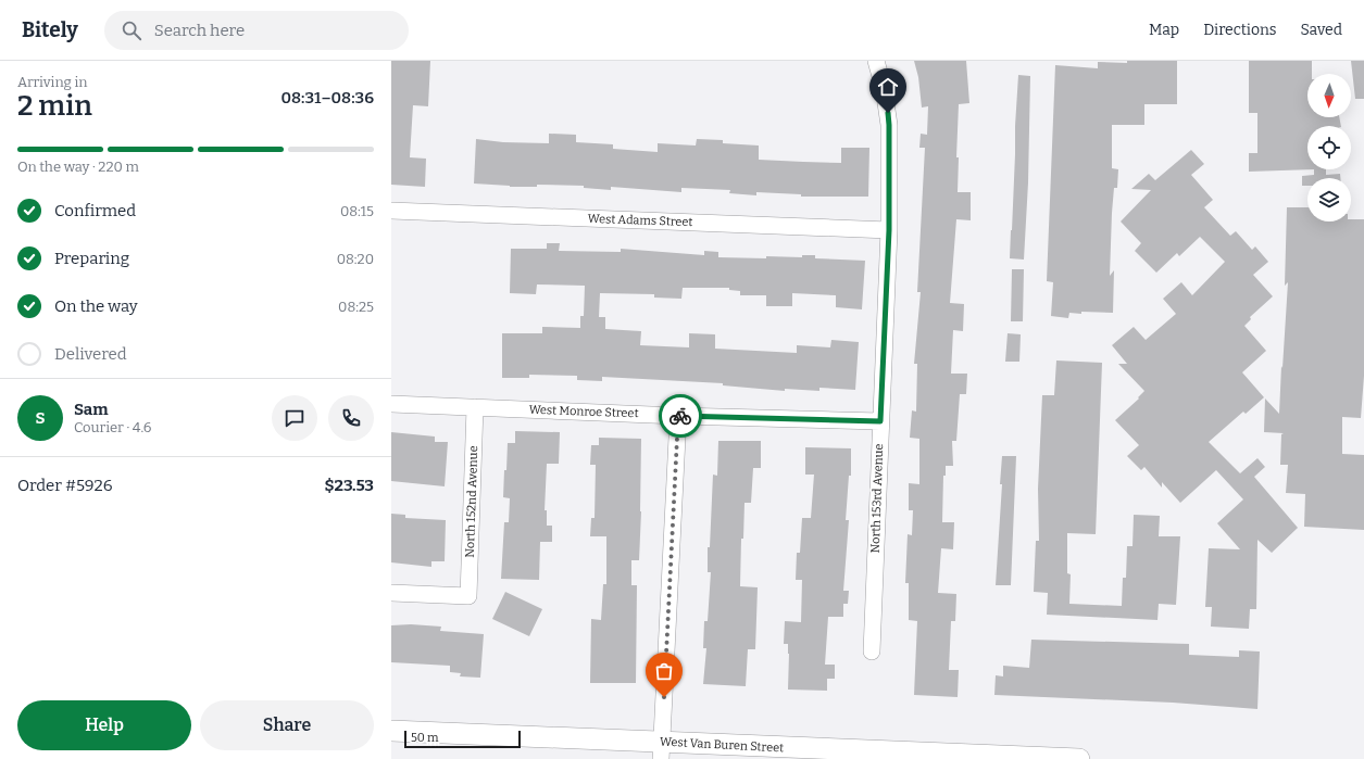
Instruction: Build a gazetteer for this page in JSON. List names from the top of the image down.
{
  "streets": {
    "main road": ["West Van Buren Street"],
    "street": [
      "West Adams Street",
      "West Monroe Street",
      "North 153rd Avenue",
      "North 152nd Avenue"
    ]
  },
  "crossings": [
    ["West Adams Street", "North 153rd Avenue"],
    ["West Monroe Street", "North 153rd Avenue"],
    ["West Monroe Street", "North 152nd Avenue"]
  ],
  "scale_bar": "50 m",
  "north": "bottom",
  "page": {
    "header": "Bitely",
    "search": "Search here",
    "nav": ["Map", "Directions", "Saved"],
    "heading": ["2 min", "Arriving in", "08:31–08:36"],
    "panel": [
      "Sam",
      "Courier · 4.6",
      "Order #5926",
      "$23.53"
    ],
    "bar": "On the way · 220 m",
    "list": [
      ["Confirmed", "08:15"],
      ["Preparing", "08:20"],
      ["On the way", "08:25"],
      "Delivered"
    ],
    "round": "S",
    "buttons": ["Help", "Share"],
    "scale": "50 m"
  }
}
